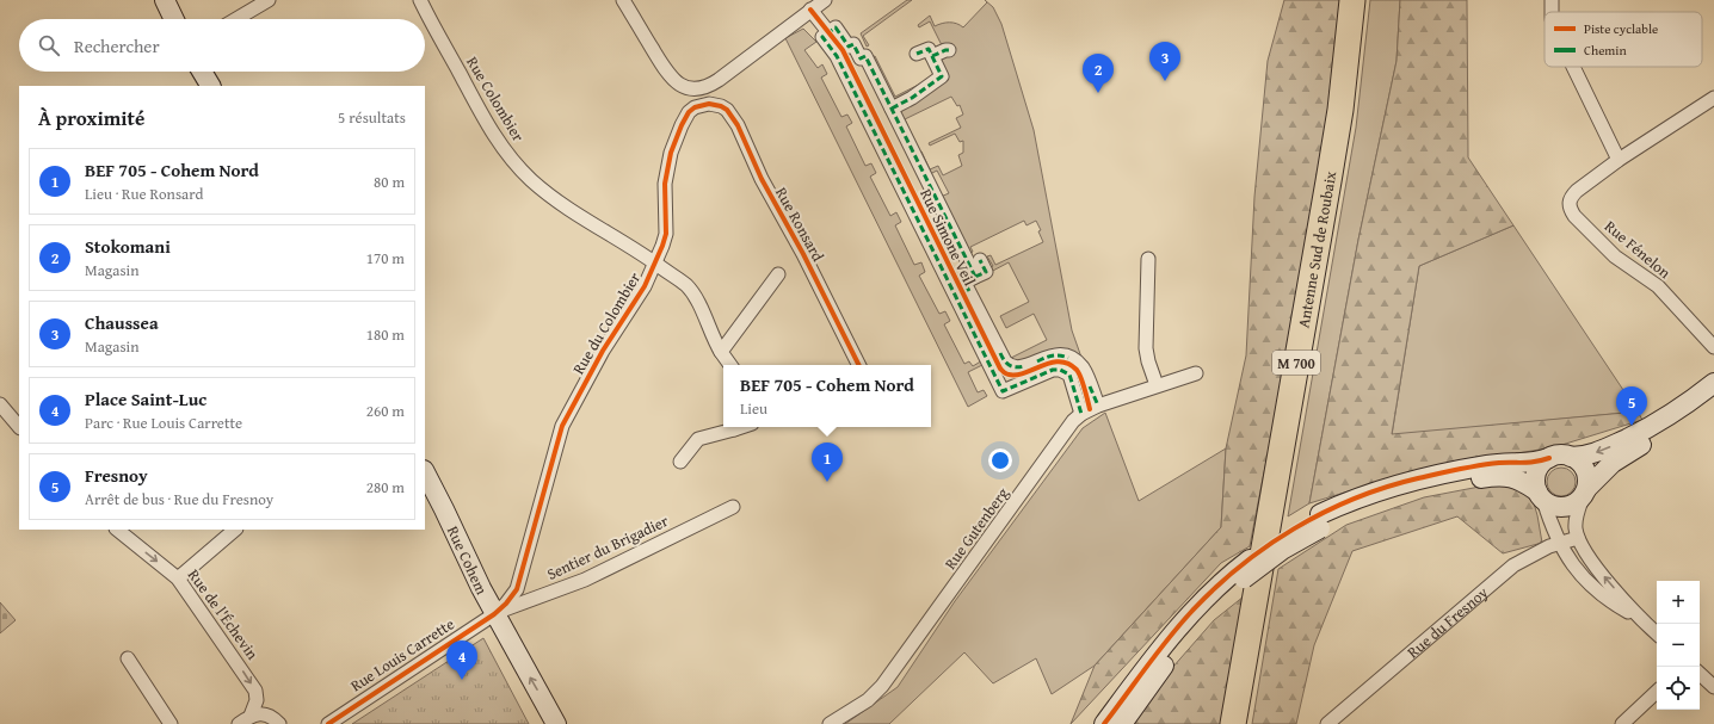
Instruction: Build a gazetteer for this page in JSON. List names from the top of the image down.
{
  "streets": {
    "highway": ["Antenne Sud de Roubaix", "M 700"],
    "street": [
      "Rue Colombier",
      "Rue Ronsard",
      "Rue Fénelon",
      "Rue du Colombier",
      "Rue Gutenberg",
      "Sentier du Brigadier",
      "Rue Cohem",
      "Rue de l'Échevin",
      "Rue du Fresnoy",
      "Rue Louis Carrette"
    ],
    "cycle path": ["Rue Simone Veil"]
  },
  "crossings": [
    ["Rue Colombier", "Rue du Colombier"],
    ["Rue Ronsard", "Rue du Colombier"],
    ["Rue du Colombier", "Sentier du Brigadier"],
    ["Rue du Colombier", "Rue Cohem"],
    ["Rue du Colombier", "Rue Louis Carrette"],
    ["Sentier du Brigadier", "Rue Cohem"],
    ["Sentier du Brigadier", "Rue Louis Carrette"],
    ["Rue Cohem", "Rue Louis Carrette"]
  ],
  "one_way": ["Rue Cohem", "Rue de l'Échevin"],
  "legend": ["Piste cyclable", "Chemin"],
  "page": {
    "search": "Rechercher",
    "pins": [
      "3",
      "2",
      "5",
      "1",
      "4"
    ],
    "heading": ["À proximité", "5 résultats"],
    "list": [
      {
        "mark": "1",
        "name": "BEF 705 - Cohem Nord",
        "note": "Lieu · Rue Ronsard",
        "value": "80 m"
      },
      {
        "mark": "2",
        "name": "Stokomani",
        "note": "Magasin",
        "value": "170 m"
      },
      {
        "mark": "3",
        "name": "Chaussea",
        "note": "Magasin",
        "value": "180 m"
      },
      {
        "mark": "4",
        "name": "Place Saint-Luc",
        "note": "Parc · Rue Louis Carrette",
        "value": "260 m"
      },
      {
        "mark": "5",
        "name": "Fresnoy",
        "note": "Arrêt de bus · Rue du Fresnoy",
        "value": "280 m"
      }
    ],
    "popup": ["BEF 705 - Cohem Nord", "Lieu"],
    "map_buttons": ["+", "−"]
  }
}
